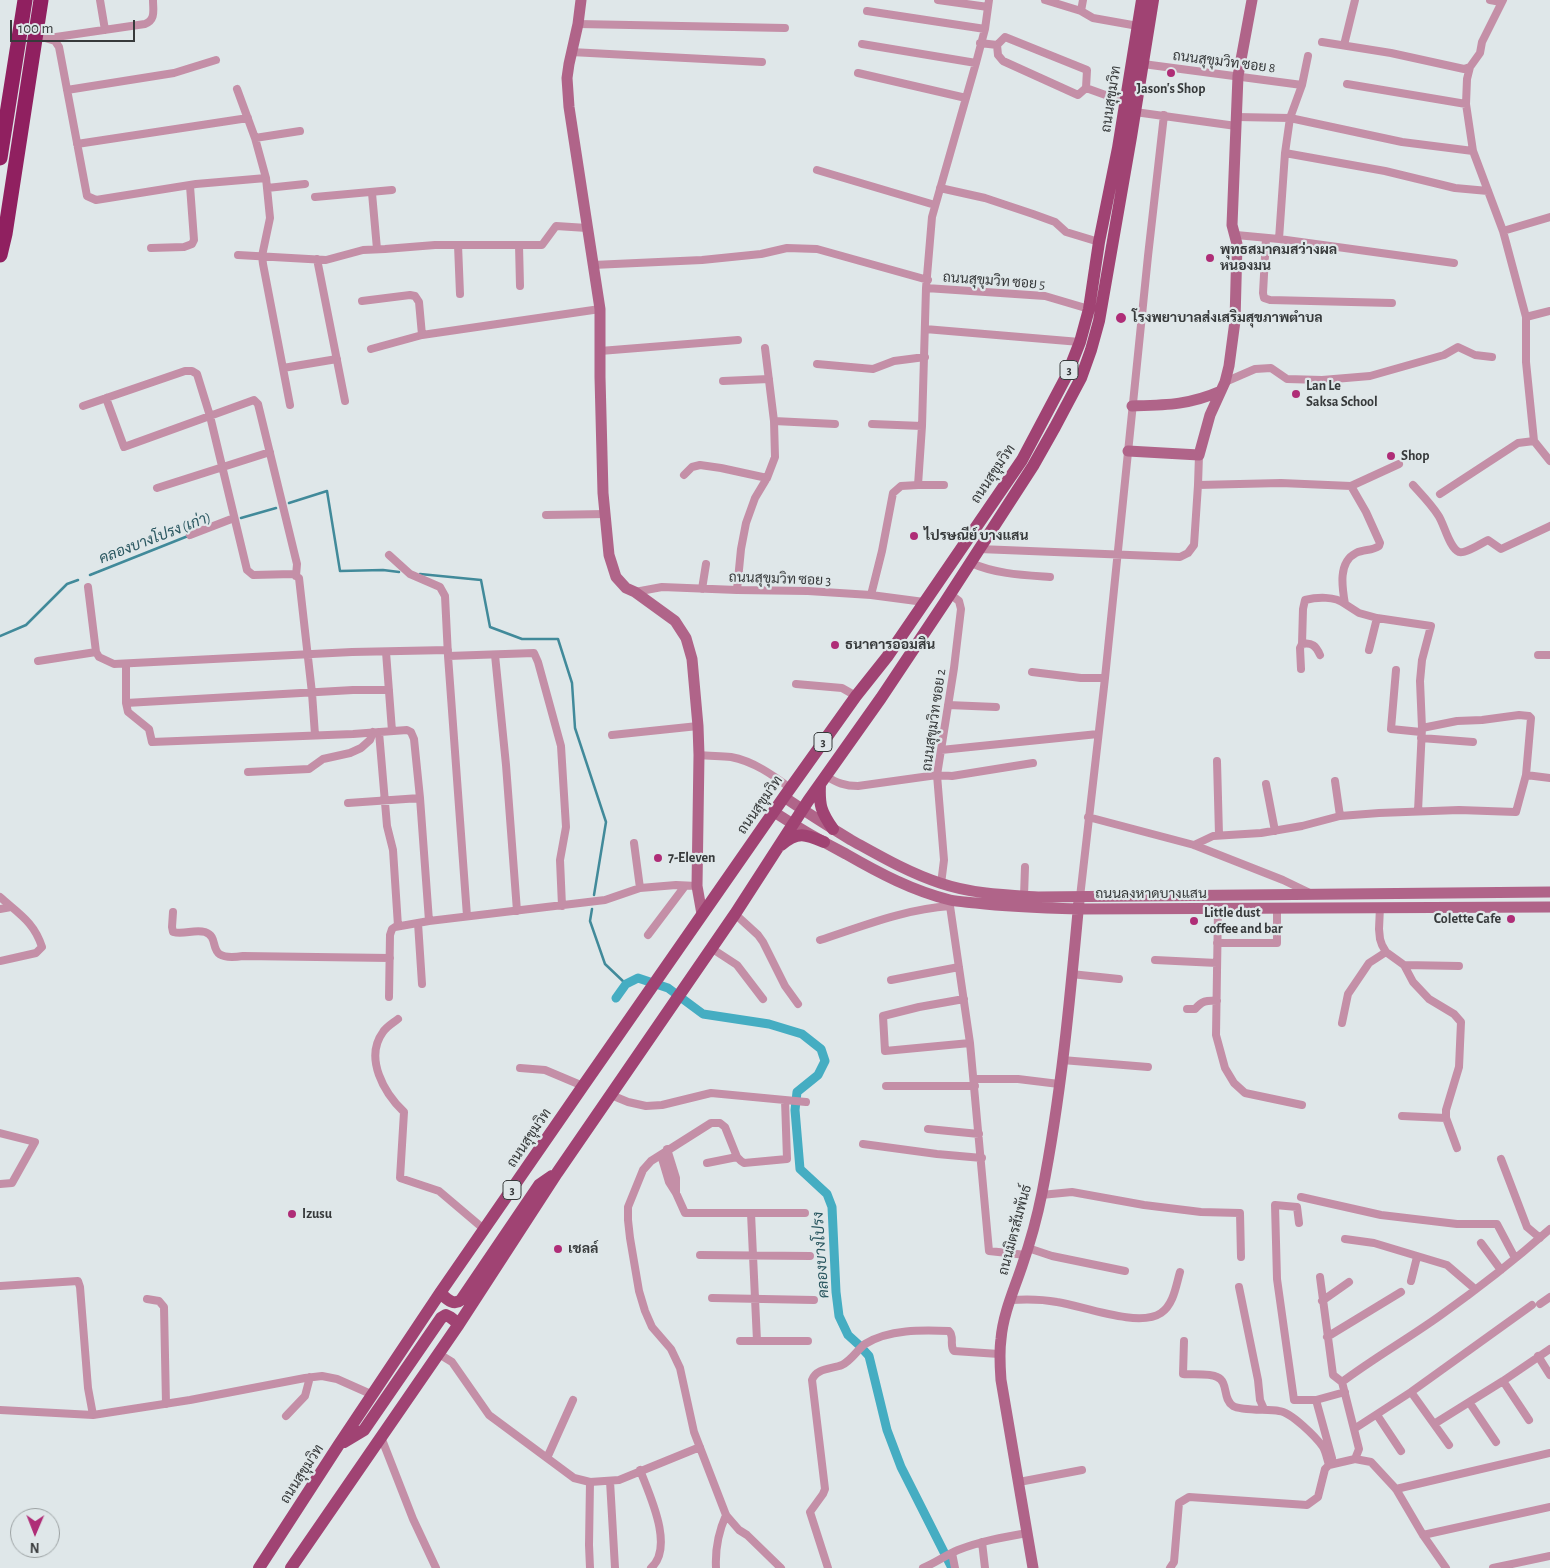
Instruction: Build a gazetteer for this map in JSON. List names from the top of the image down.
{
  "streets": {
    "main road": ["ถนนสุขุมวิท", "3"],
    "street": [
      "ถนนสุขุมวิท ซอย 8",
      "ถนนสุขุมวิท ซอย 5",
      "ถนนสุขุมวิท ซอย 3",
      "ถนนสุขุมวิท ซอย 2",
      "ถนนลงหาดบางแสน",
      "ถนนมิตรสัมพันธ์"
    ]
  },
  "crossings": [
    ["ถนนสุขุมวิท ซอย 8", "ถนนสุขุมวิท"],
    ["ถนนสุขุมวิท", "ถนนสุขุมวิท ซอย 5"],
    ["ถนนสุขุมวิท", "ถนนสุขุมวิท ซอย 3"],
    ["ถนนสุขุมวิท", "ถนนสุขุมวิท ซอย 2"],
    ["ถนนสุขุมวิท", "ถนนลงหาดบางแสน"],
    ["ถนนสุขุมวิท ซอย 2", "ถนนลงหาดบางแสน"],
    ["ถนนลงหาดบางแสน", "ถนนมิตรสัมพันธ์"]
  ],
  "water": ["คลองบางโปรง (เก่า)", "คลองบางโปรง"],
  "places": [
    "Jason's Shop",
    "พุทธสมาคมสว่างผล หนองมน",
    "โรงพยาบาลส่งเสริมสุขภาพตำบล",
    "Lan Le Saksa School",
    "Shop",
    "ไปรษณีย์ บางแสน",
    "ธนาคารออมสิน",
    "7-Eleven",
    "Colette Cafe",
    "Little dust coffee and bar",
    "Izusu",
    "เชลล์"
  ],
  "scale_bar": "100 m",
  "north": "bottom"
}
